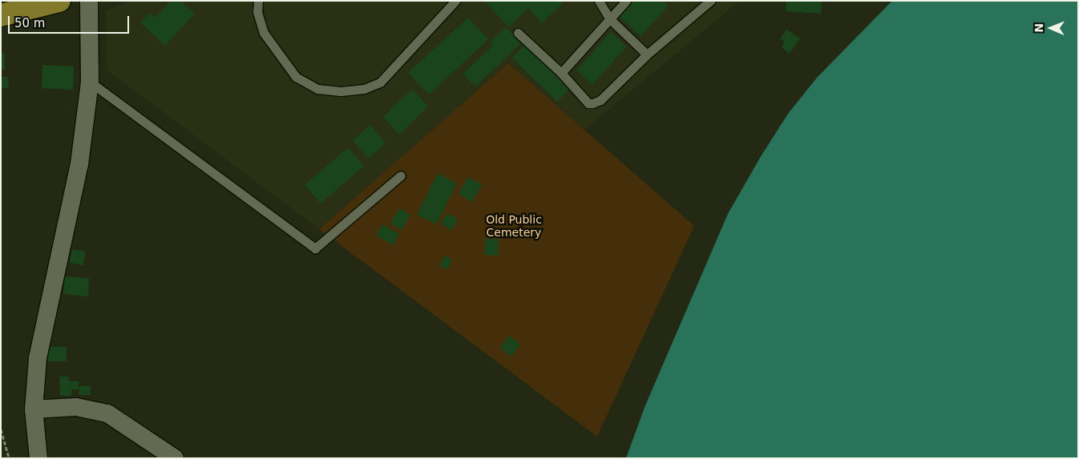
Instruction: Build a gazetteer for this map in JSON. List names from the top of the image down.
{
  "parks": ["Old Public Cemetery"],
  "scale_bar": "50 m",
  "north": "left"
}
